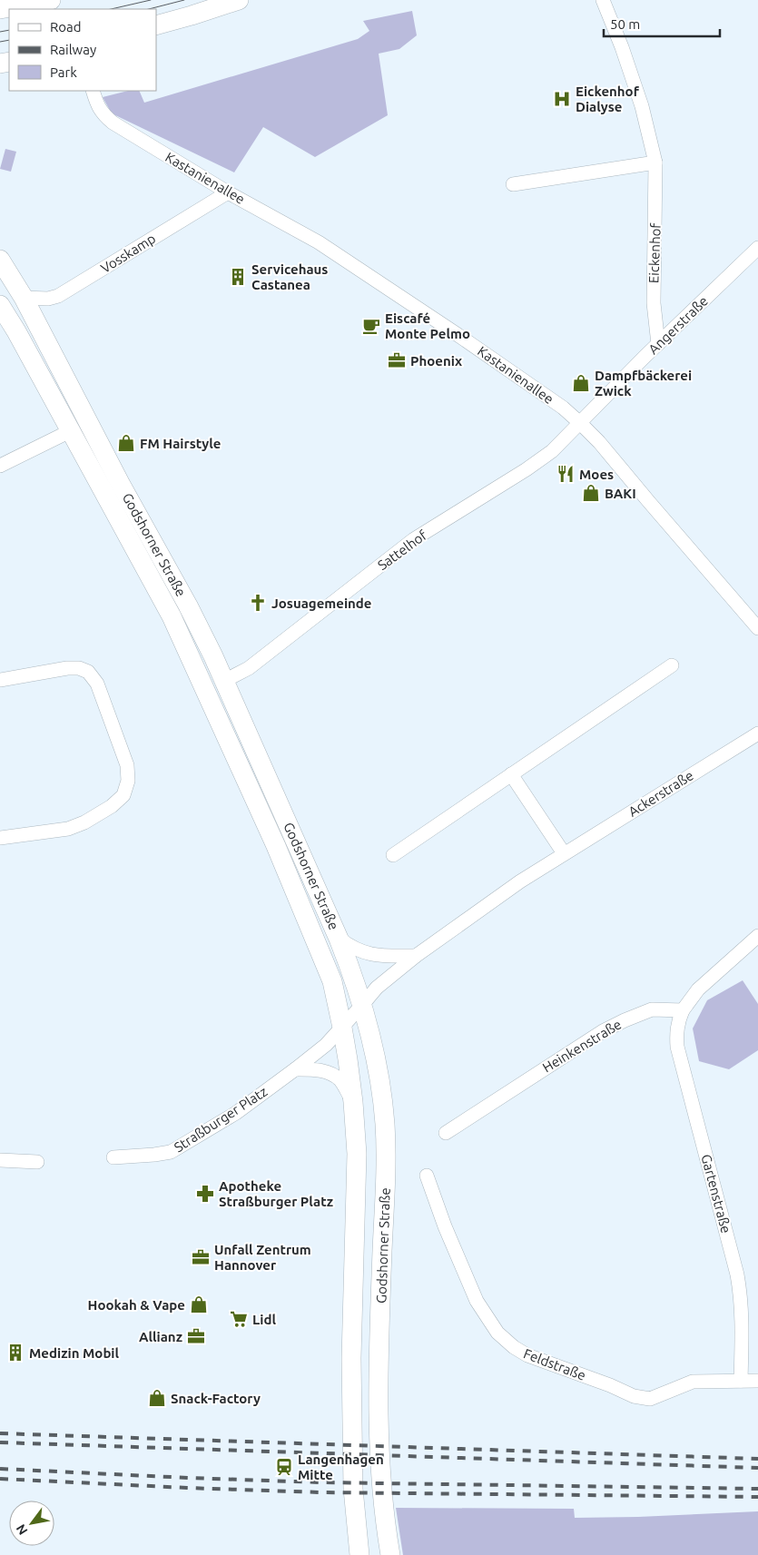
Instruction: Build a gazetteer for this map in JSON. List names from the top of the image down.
{
  "streets": {
    "main road": ["Godshorner Straße"],
    "street": [
      "Kastanienallee",
      "Vosskamp",
      "Eickenhof",
      "Angerstraße",
      "Sattelhof",
      "Ackerstraße",
      "Heinkenstraße",
      "Straßburger Platz",
      "Gartenstraße",
      "Feldstraße"
    ]
  },
  "crossings": [
    ["Kastanienallee", "Vosskamp"],
    ["Kastanienallee", "Angerstraße"],
    ["Kastanienallee", "Sattelhof"],
    ["Vosskamp", "Godshorner Straße"],
    ["Eickenhof", "Angerstraße"],
    ["Angerstraße", "Sattelhof"],
    ["Godshorner Straße", "Sattelhof"],
    ["Godshorner Straße", "Ackerstraße"],
    ["Godshorner Straße", "Straßburger Platz"],
    ["Ackerstraße", "Straßburger Platz"],
    ["Heinkenstraße", "Gartenstraße"],
    ["Gartenstraße", "Feldstraße"]
  ],
  "places": {
    "hospital": ["Eickenhof Dialyse"],
    "building": ["Servicehaus Castanea", "Medizin Mobil"],
    "cafe": ["Eiscafé Monte Pelmo"],
    "office": ["Phoenix", "Unfall Zentrum Hannover", "Allianz"],
    "shop": [
      "Dampfbäckerei Zwick",
      "FM Hairstyle",
      "BAKI",
      "Hookah & Vape",
      "Snack-Factory"
    ],
    "restaurant": ["Moes"],
    "church": ["Josuagemeinde"],
    "pharmacy": ["Apotheke Straßburger Platz"],
    "supermarket": ["Lidl"],
    "station": ["Langenhagen Mitte"]
  },
  "legend": ["Road", "Railway", "Park"],
  "scale_bar": "50 m",
  "north": "bottom left"
}
